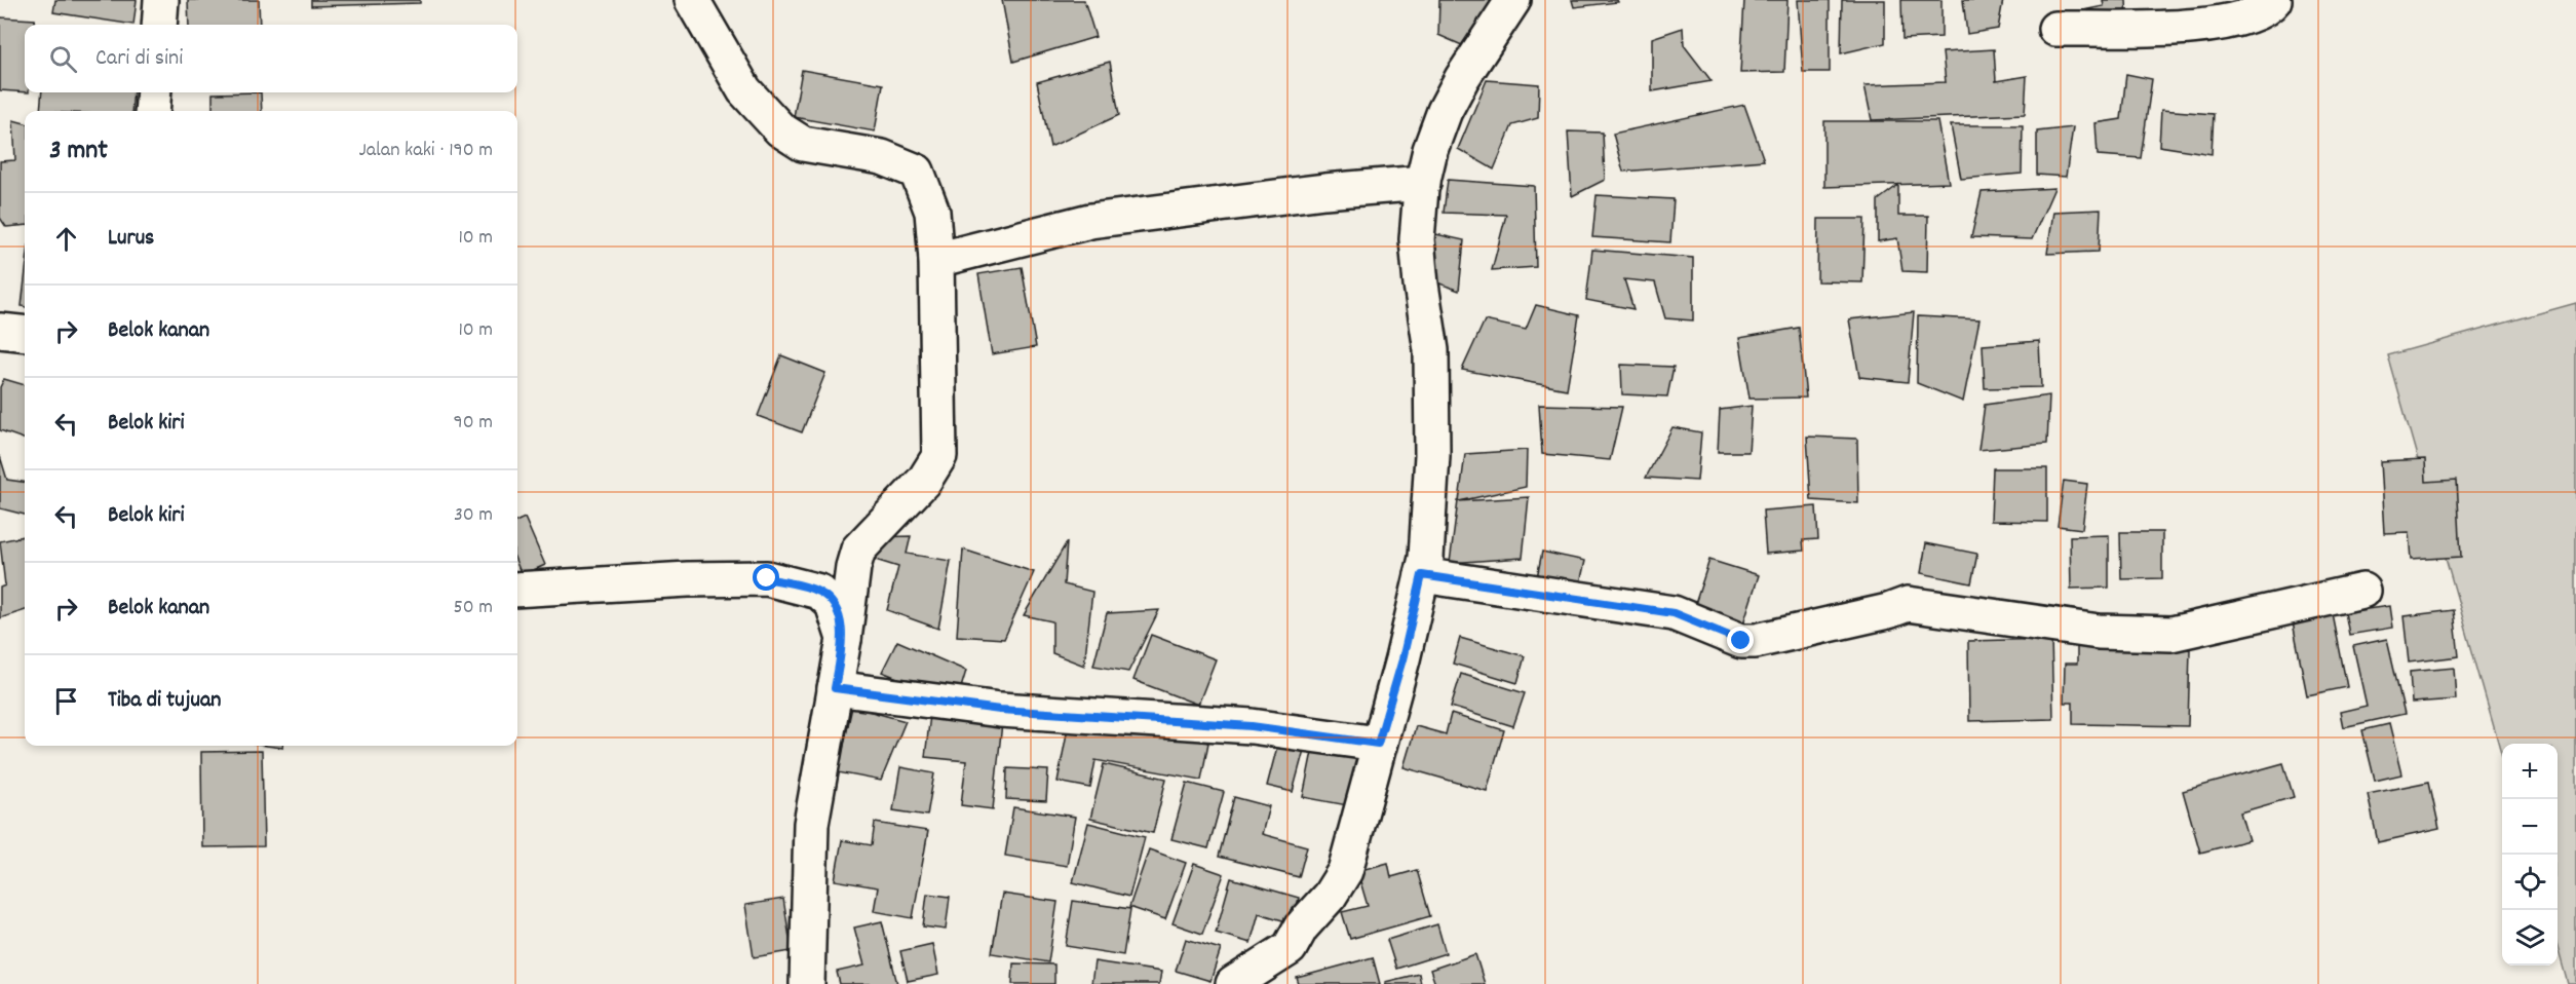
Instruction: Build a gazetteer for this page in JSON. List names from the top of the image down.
{
  "page": {
    "search": "Cari di sini",
    "heading": ["3 mnt", "Jalan kaki · 190 m"],
    "list": [
      ["Lurus", "10 m"],
      ["Belok kanan", "10 m"],
      ["Belok kiri", "90 m"],
      ["Belok kiri", "30 m"],
      ["Belok kanan", "50 m"],
      "Tiba di tujuan"
    ],
    "map_buttons": ["+", "−"]
  }
}
